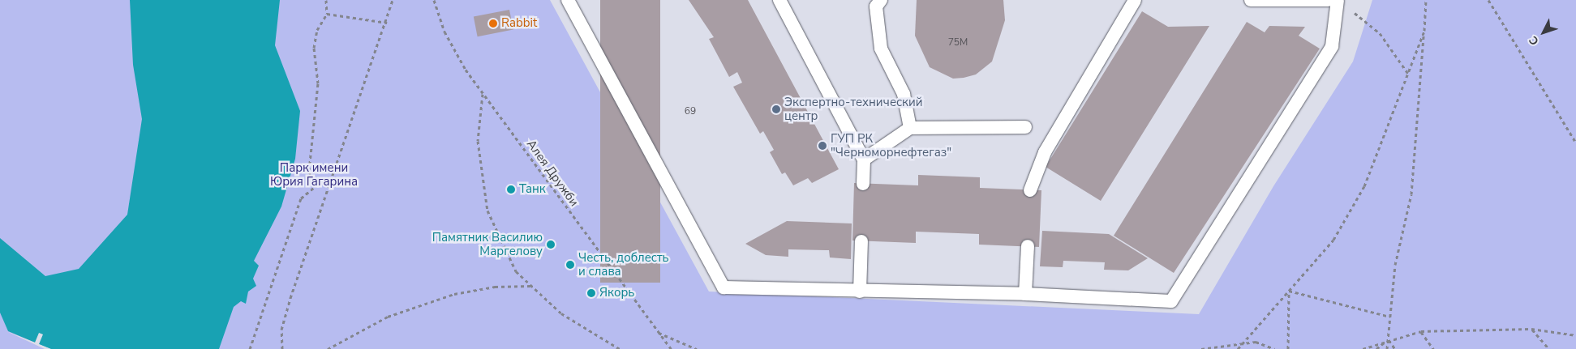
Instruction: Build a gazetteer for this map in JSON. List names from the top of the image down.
{
  "streets": {
    "path": ["Алея Дружби"]
  },
  "parks": ["Парк имени Юрия Гагарина"],
  "places": [
    "Rabbit",
    "Экспертно-технический центр",
    "ГУП РК \"Черноморнефтегаз\"",
    "Танк",
    "Памятник Василию Маргелову",
    "Честь, доблесть и слава",
    "Якорь"
  ],
  "house_numbers": ["75М", "69"],
  "north": "bottom left"
}
